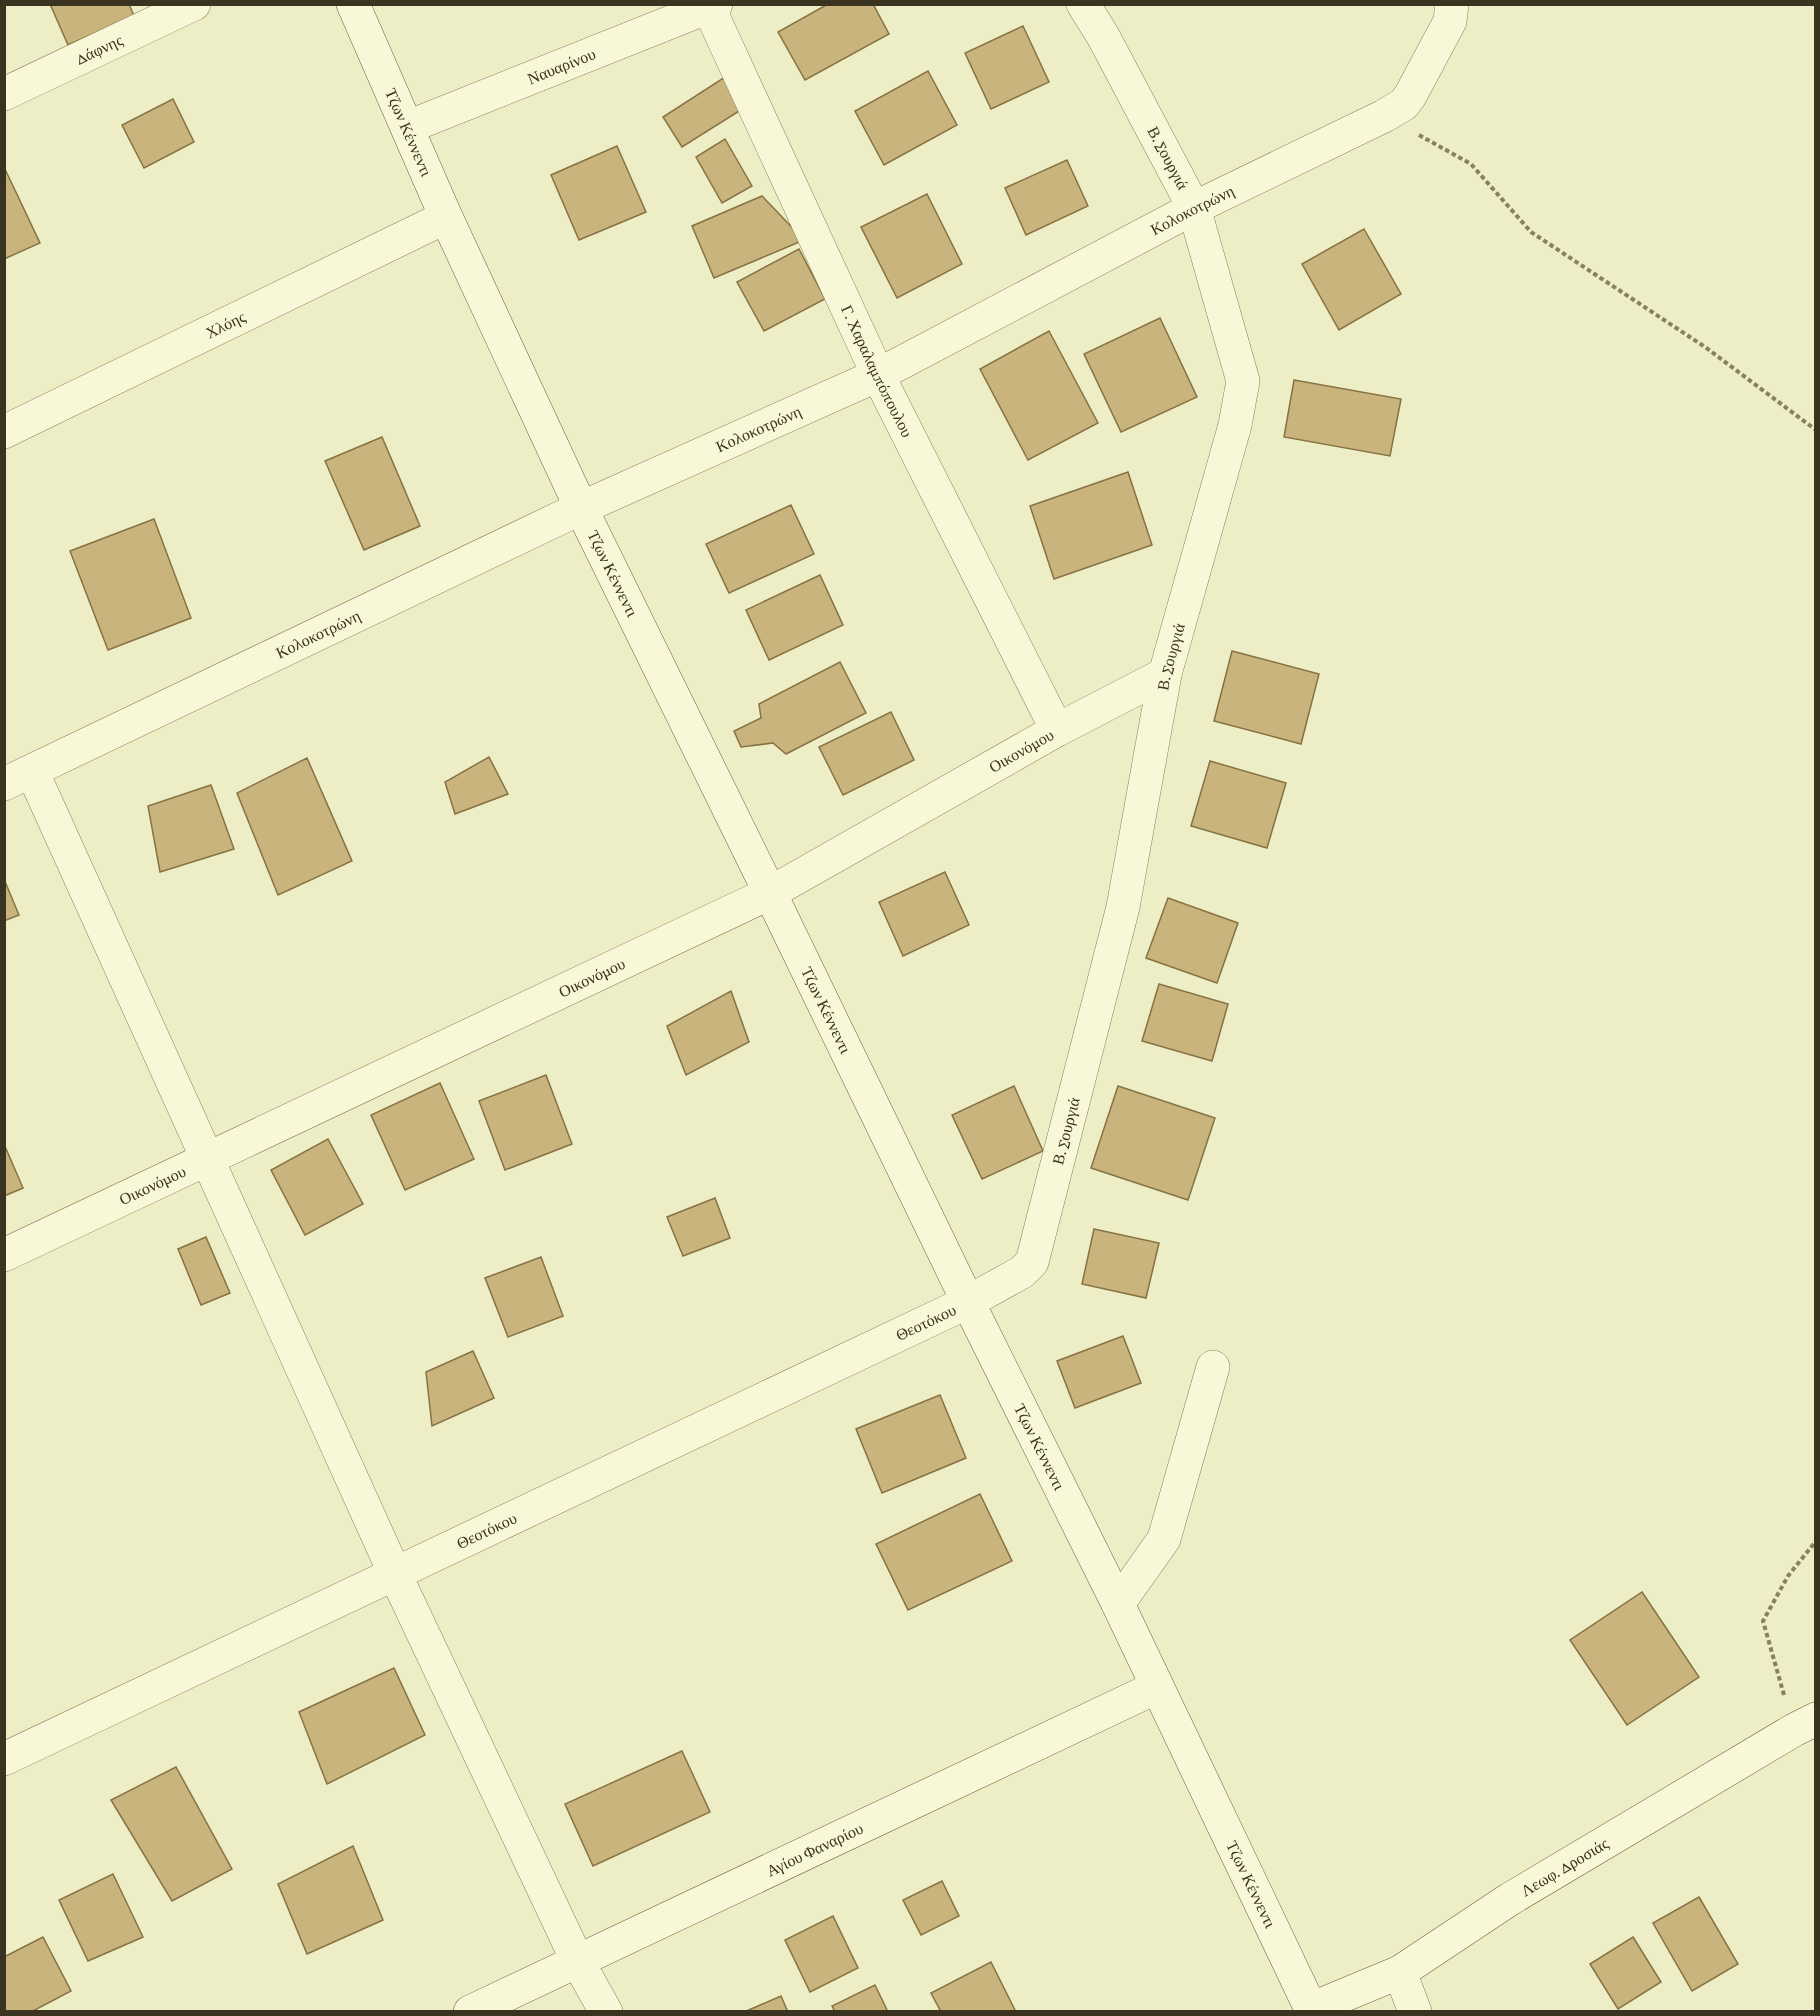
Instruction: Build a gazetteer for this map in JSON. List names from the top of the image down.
{
  "streets": {
    "street": [
      "Δάφνης",
      "Ναυαρίνου",
      "Τζων Κέννεντι",
      "Β. Σουργιά",
      "Κολοκοτρώνη",
      "Χλόης",
      "Γ. Χαραλαμπόπουλου",
      "Οικονόμου",
      "Θεοτόκου",
      "Αγίου Φαναρίου",
      "Λεωφ. Δροσιάς"
    ]
  },
  "crossings": [
    ["Ναυαρίνου", "Τζων Κέννεντι"],
    ["Ναυαρίνου", "Γ. Χαραλαμπόπουλου"],
    ["Τζων Κέννεντι", "Β. Σουργιά"],
    ["Τζων Κέννεντι", "Κολοκοτρώνη"],
    ["Τζων Κέννεντι", "Χλόης"],
    ["Τζων Κέννεντι", "Οικονόμου"],
    ["Τζων Κέννεντι", "Θεοτόκου"],
    ["Τζων Κέννεντι", "Αγίου Φαναρίου"],
    ["Τζων Κέννεντι", "Λεωφ. Δροσιάς"],
    ["Β. Σουργιά", "Κολοκοτρώνη"],
    ["Β. Σουργιά", "Οικονόμου"],
    ["Β. Σουργιά", "Θεοτόκου"],
    ["Κολοκοτρώνη", "Γ. Χαραλαμπόπουλου"],
    ["Γ. Χαραλαμπόπουλου", "Οικονόμου"]
  ]
}
